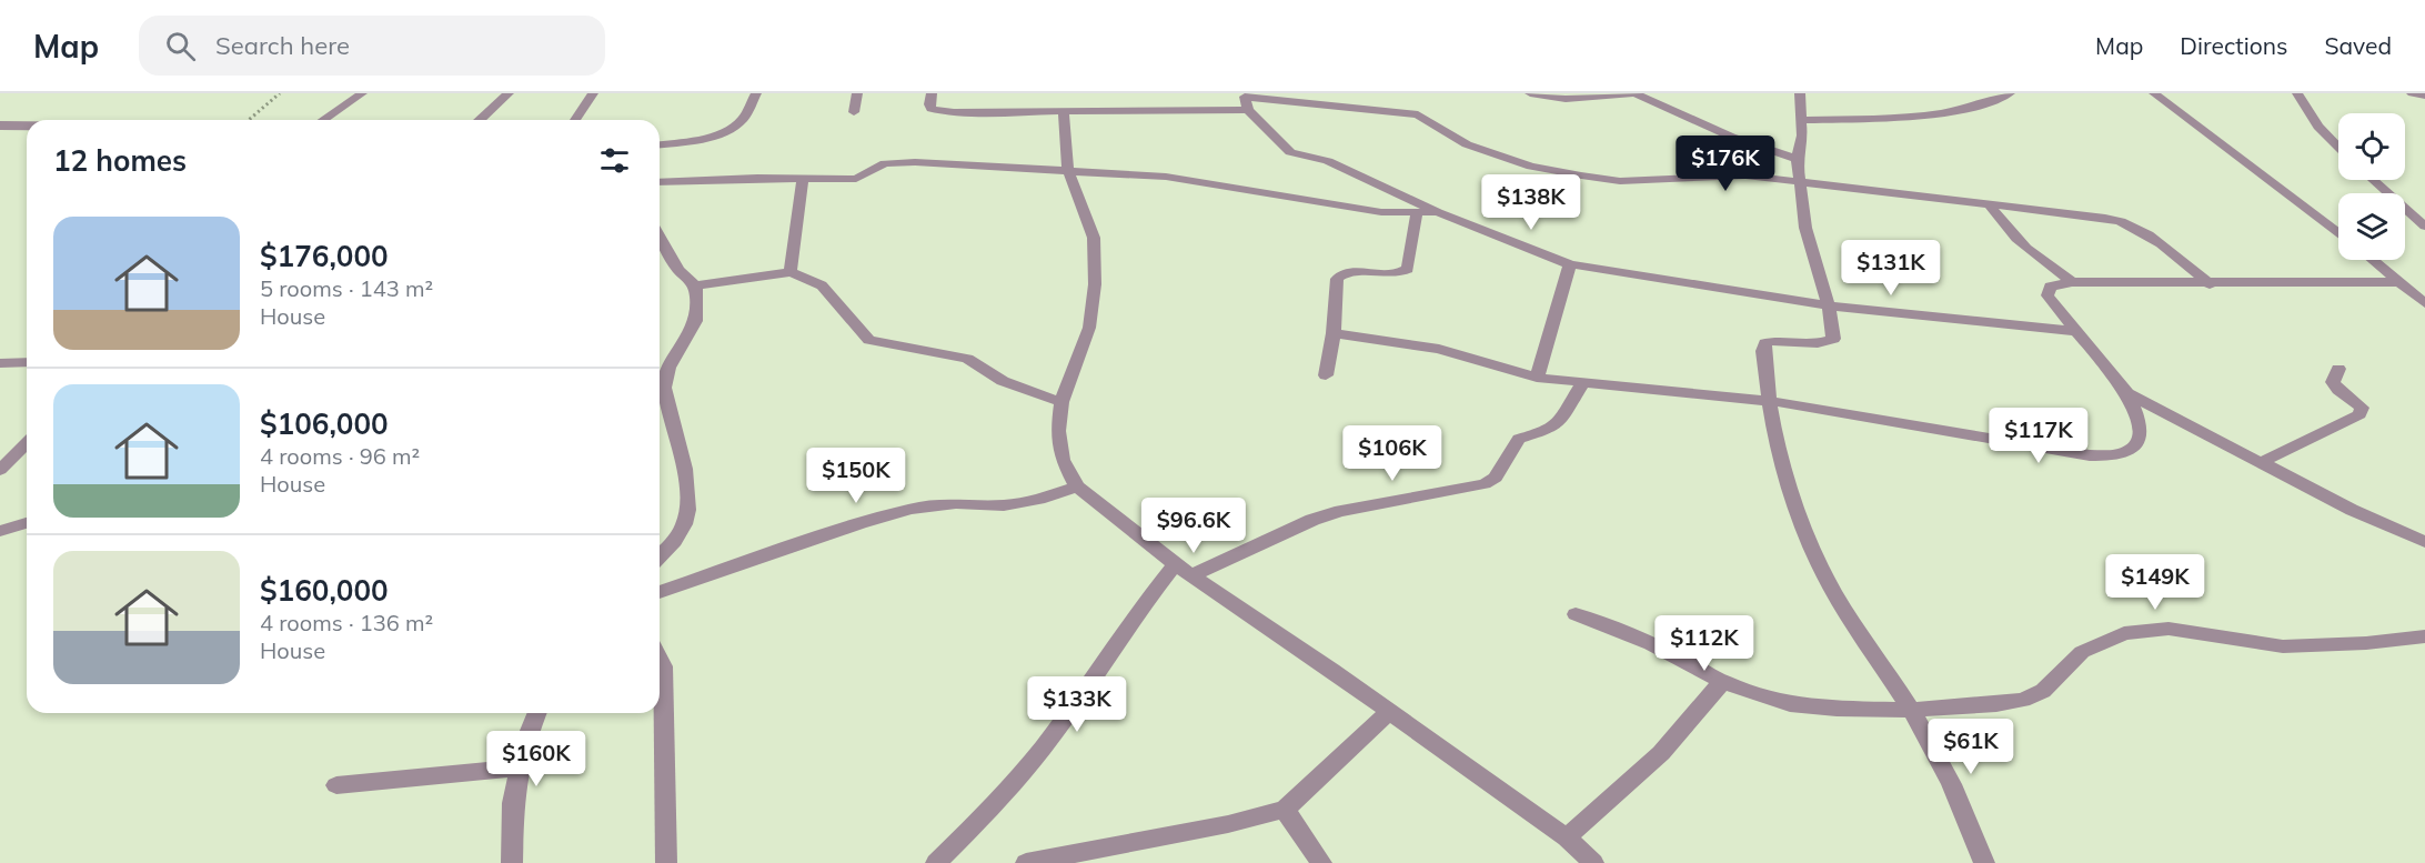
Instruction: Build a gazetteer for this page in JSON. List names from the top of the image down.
{
  "page": {
    "header": "Map",
    "search": "Search here",
    "nav": ["Map", "Directions", "Saved"],
    "heading": "12 homes",
    "price": [
      "$176K",
      "$138K",
      "$131K",
      "$117K",
      "$106K",
      "$150K",
      "$96.6K",
      "$149K",
      "$112K",
      "$133K",
      "$61K",
      "$160K"
    ],
    "list": [
      {
        "name": "$176,000",
        "note": "5 rooms · 143 m² · House"
      },
      {
        "name": "$106,000",
        "note": "4 rooms · 96 m² · House"
      },
      {
        "name": "$160,000",
        "note": "4 rooms · 136 m² · House"
      }
    ]
  }
}
